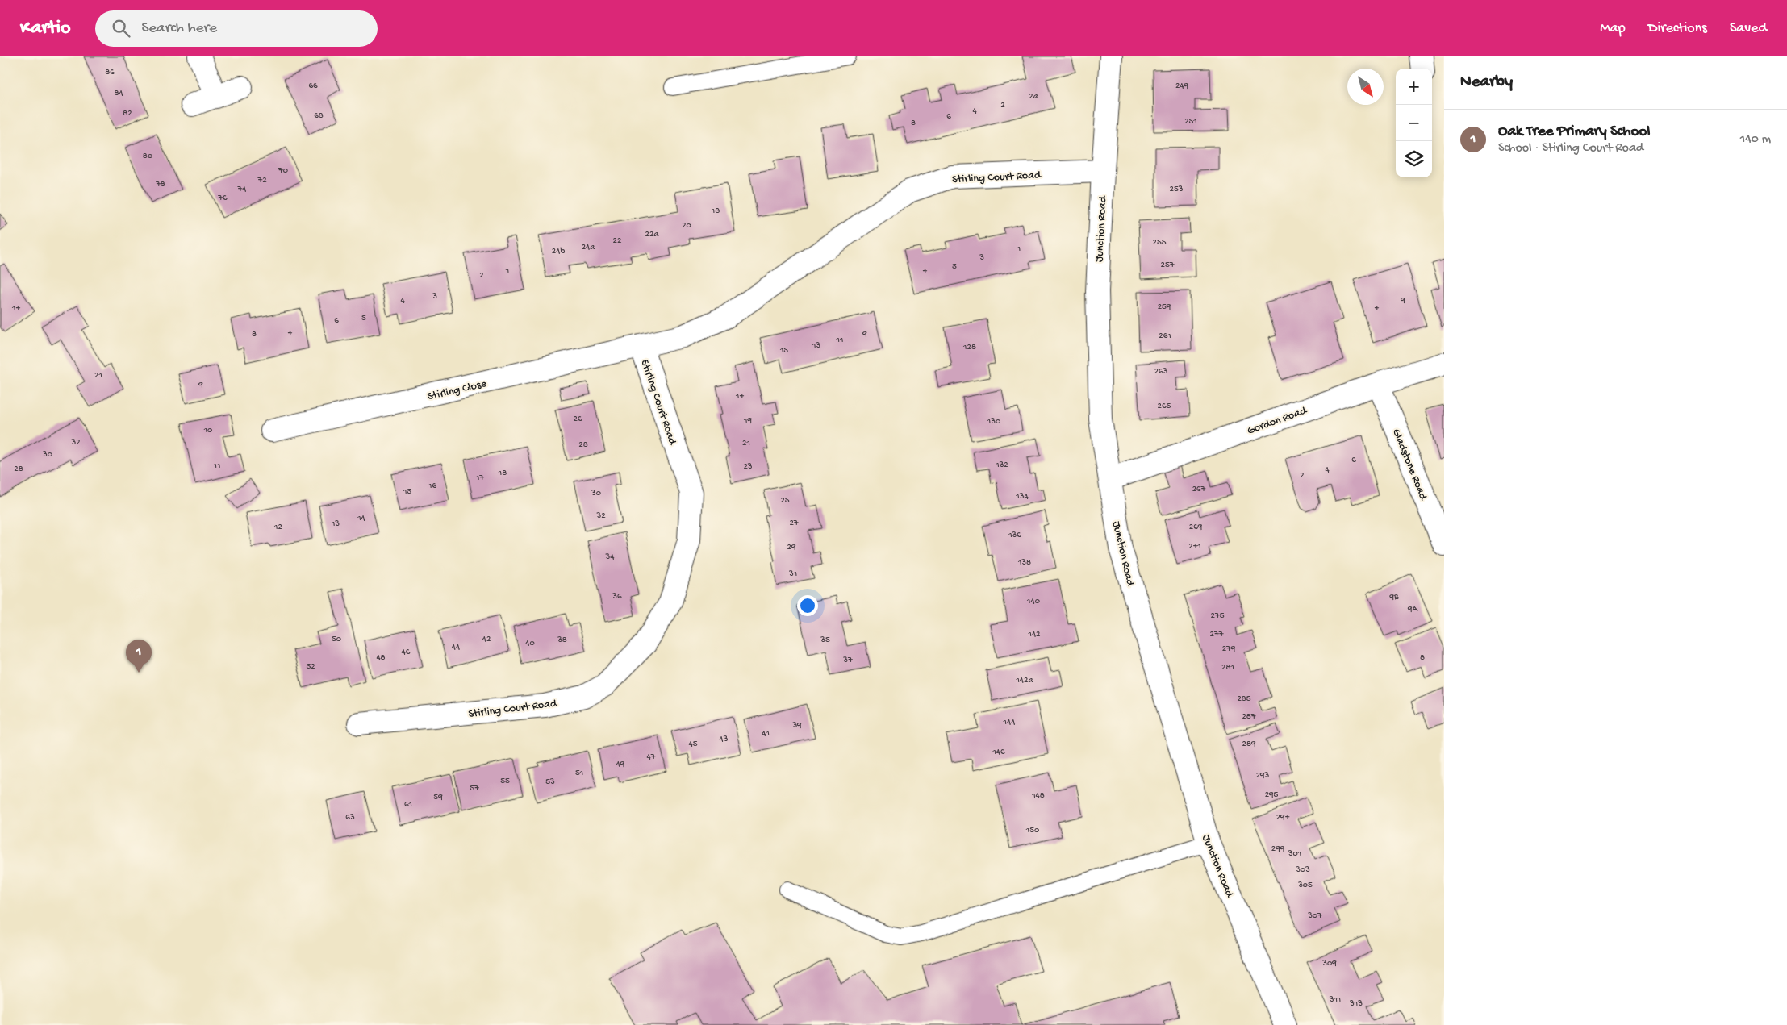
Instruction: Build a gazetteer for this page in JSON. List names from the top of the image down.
{
  "streets": {
    "street": [
      "Stirling Court Road",
      "Junction Road",
      "Stirling Close",
      "Gordon Road",
      "Gladstone Road"
    ]
  },
  "crossings": [
    ["Stirling Court Road", "Junction Road"],
    ["Stirling Court Road", "Stirling Close"],
    ["Junction Road", "Gordon Road"],
    ["Gordon Road", "Gladstone Road"]
  ],
  "house_numbers": [
    "86",
    "66",
    "249",
    "84",
    "2a",
    "2",
    "4",
    "82",
    "68",
    "6",
    "251",
    "8",
    "80",
    "70",
    "72",
    "78",
    "74",
    "253",
    "76",
    "18",
    "20",
    "22a",
    "22",
    "255",
    "24a",
    "1",
    "24b",
    "3",
    "257",
    "5",
    "1",
    "7",
    "2",
    "3",
    "4",
    "9",
    "259",
    "17",
    "7",
    "5",
    "6",
    "7",
    "8",
    "9",
    "261",
    "11",
    "13",
    "128",
    "15",
    "263",
    "21",
    "9",
    "17",
    "265",
    "26",
    "19",
    "130",
    "10",
    "32",
    "21",
    "28",
    "30",
    "6",
    "132",
    "11",
    "23",
    "28",
    "4",
    "18",
    "2",
    "17",
    "16",
    "267",
    "15",
    "30",
    "134",
    "25",
    "32",
    "14",
    "27",
    "13",
    "12",
    "269",
    "136",
    "271",
    "29",
    "34",
    "138",
    "31",
    "36",
    "9B",
    "140",
    "9A",
    "275",
    "142",
    "277",
    "50",
    "42",
    "38",
    "35",
    "40",
    "44",
    "279",
    "46",
    "48",
    "8",
    "37",
    "52",
    "281",
    "142a",
    "285",
    "287",
    "144",
    "39",
    "41",
    "43",
    "45",
    "289",
    "146",
    "47",
    "49",
    "51",
    "293",
    "55",
    "53",
    "57",
    "295",
    "148",
    "59",
    "61",
    "63",
    "297",
    "150",
    "299",
    "301",
    "303",
    "305",
    "307",
    "309",
    "311",
    "313"
  ],
  "north": "bottom right",
  "page": {
    "header": "Kartio",
    "search": "Search here",
    "nav": ["Map", "Directions", "Saved"],
    "heading": "Nearby",
    "map_buttons": ["+", "−"],
    "list": [
      {
        "mark": "1",
        "name": "Oak Tree Primary School",
        "note": "School · Stirling Court Road",
        "value": "140 m"
      }
    ],
    "pins": "1"
  }
}
